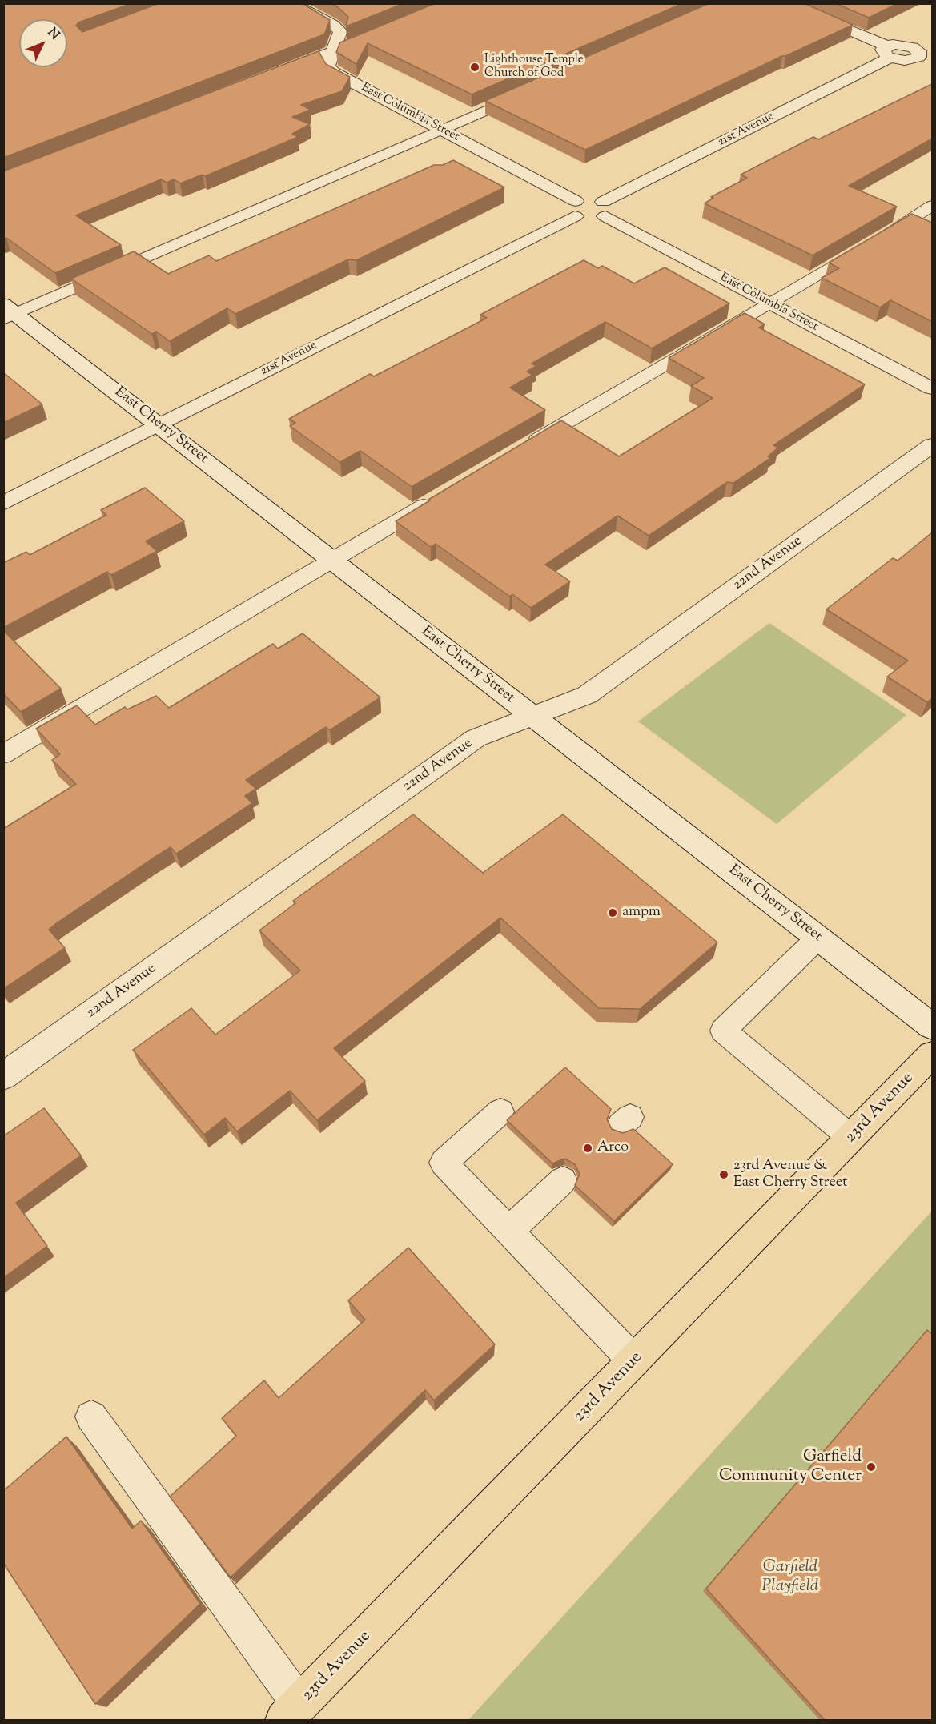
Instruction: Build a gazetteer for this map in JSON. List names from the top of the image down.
{
  "streets": {
    "main road": ["23rd Avenue"],
    "street": [
      "East Columbia Street",
      "21st Avenue",
      "East Cherry Street",
      "22nd Avenue"
    ]
  },
  "crossings": [
    ["East Columbia Street", "21st Avenue"],
    ["21st Avenue", "East Cherry Street"],
    ["East Cherry Street", "22nd Avenue"]
  ],
  "parks": ["Garfield Playfield"],
  "places": [
    "Lighthouse Temple Church of God",
    "ampm",
    "Arco",
    "23rd Avenue & East Cherry Street",
    "Garfield Community Center"
  ],
  "north": "top right"
}
